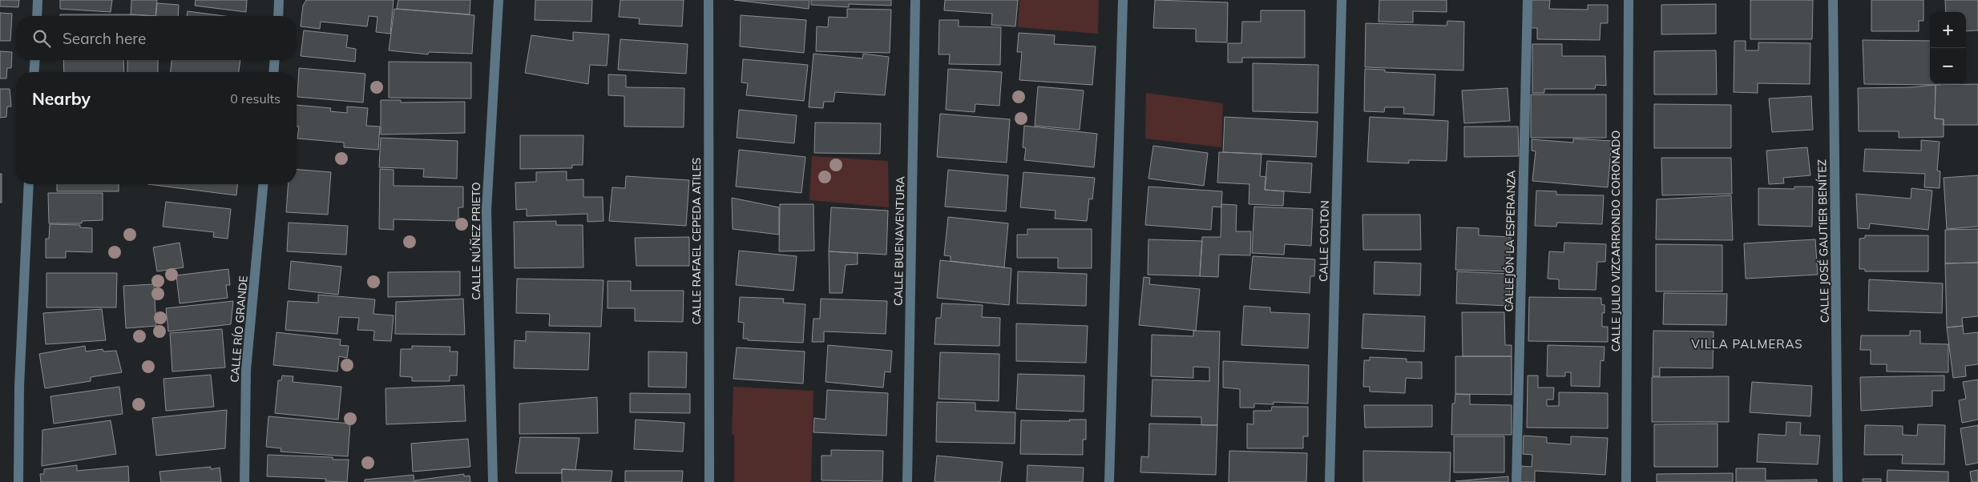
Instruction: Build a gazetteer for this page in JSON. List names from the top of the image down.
{
  "streets": {
    "street": [
      "CALLE NÚÑEZ PRIETO",
      "CALLE RAFAEL CEPEDA ATILES",
      "CALLE BUENAVENTURA",
      "CALLE COLTON",
      "CALLEJÓN LA ESPERANZA",
      "CALLE JULIO VIZCARRONDO CORONADO",
      "CALLE JOSÉ GAUTIER BENÍTEZ",
      "CALLE RÍO GRANDE"
    ]
  },
  "districts": ["VILLA PALMERAS"],
  "page": {
    "map_buttons": ["+", "−"],
    "search": "Search here",
    "heading": ["Nearby", "0 results"]
  }
}
